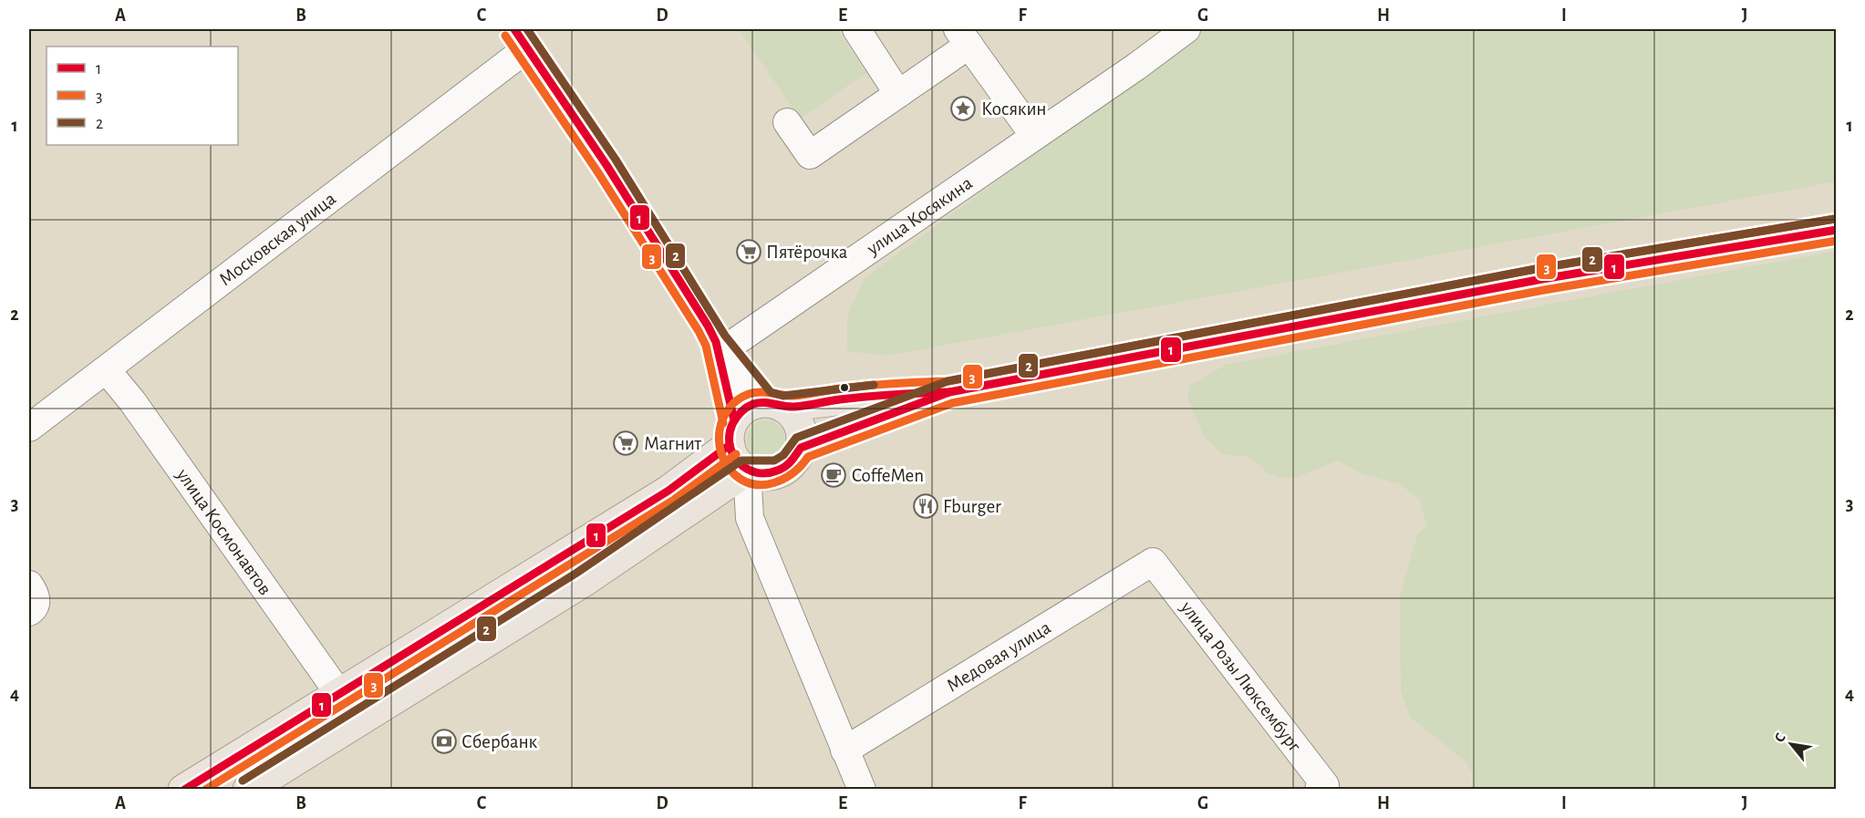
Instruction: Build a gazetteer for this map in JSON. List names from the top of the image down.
{
  "streets": {
    "street": [
      "улица Косякина",
      "Московская улица",
      "улица Космонавтов",
      "Медовая улица",
      "улица Розы Люксембург"
    ]
  },
  "crossings": [
    ["Московская улица", "улица Космонавтов"],
    ["Медовая улица", "улица Розы Люксембург"]
  ],
  "places": {
    "place": ["Косякин"],
    "supermarket": ["Пятёрочка", "Магнит"],
    "cafe": ["CoffeMen"],
    "restaurant": ["Fburger"],
    "bank": ["Сбербанк"]
  },
  "lines": ["transit line 1", "transit line 2", "transit line 3"],
  "legend": ["1", "3", "2"],
  "north": "top left",
  "grid": {
    "columns": [
      "A",
      "B",
      "C",
      "D",
      "E",
      "F",
      "G",
      "H",
      "I",
      "J"
    ],
    "rows": [
      "1",
      "2",
      "3",
      "4"
    ]
  }
}
